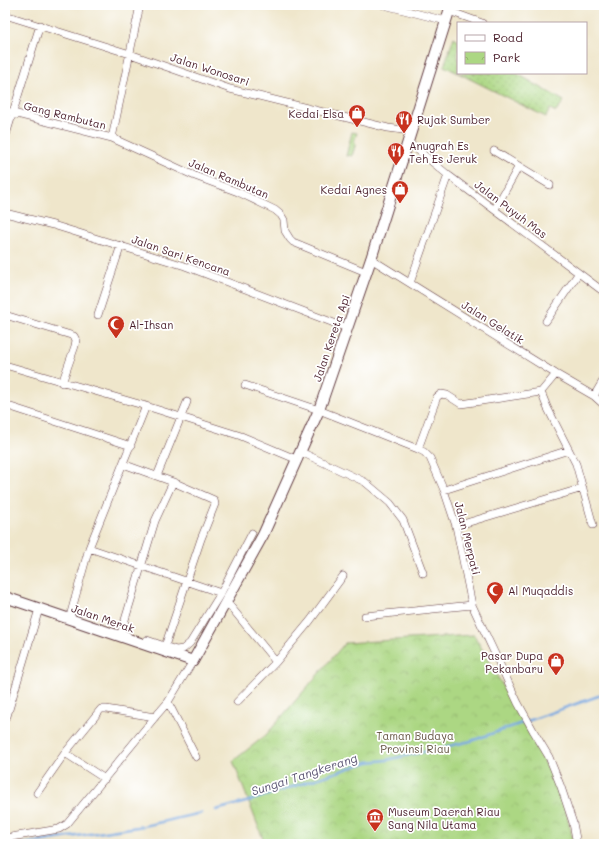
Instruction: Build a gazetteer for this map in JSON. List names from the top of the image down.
{
  "streets": {
    "street": [
      "Jalan Wonosari",
      "Gang Rambutan",
      "Jalan Rambutan",
      "Jalan Puyuh Mas",
      "Jalan Sari Kencana",
      "Jalan Gelatik",
      "Jalan Kereta Api",
      "Jalan Merpati",
      "Jalan Merak"
    ]
  },
  "crossings": [
    ["Jalan Wonosari", "Jalan Kereta Api"],
    ["Gang Rambutan", "Jalan Rambutan"],
    ["Jalan Rambutan", "Jalan Kereta Api"],
    ["Jalan Puyuh Mas", "Jalan Kereta Api"],
    ["Jalan Sari Kencana", "Jalan Kereta Api"],
    ["Jalan Gelatik", "Jalan Kereta Api"],
    ["Jalan Kereta Api", "Jalan Merpati"],
    ["Jalan Kereta Api", "Jalan Merak"]
  ],
  "water": ["Sungai Tangkerang"],
  "parks": ["Taman Budaya Provinsi Riau"],
  "places": {
    "shop": ["Kedai Elsa", "Kedai Agnes", "Pasar Dupa Pekanbaru"],
    "restaurant": ["Rujak Sumber", "Anugrah Es Teh Es Jeruk"],
    "mosque": ["Al-Ihsan", "Al Muqaddis"],
    "museum": ["Museum Daerah Riau Sang Nila Utama"]
  },
  "legend": ["Road", "Park"]
}
